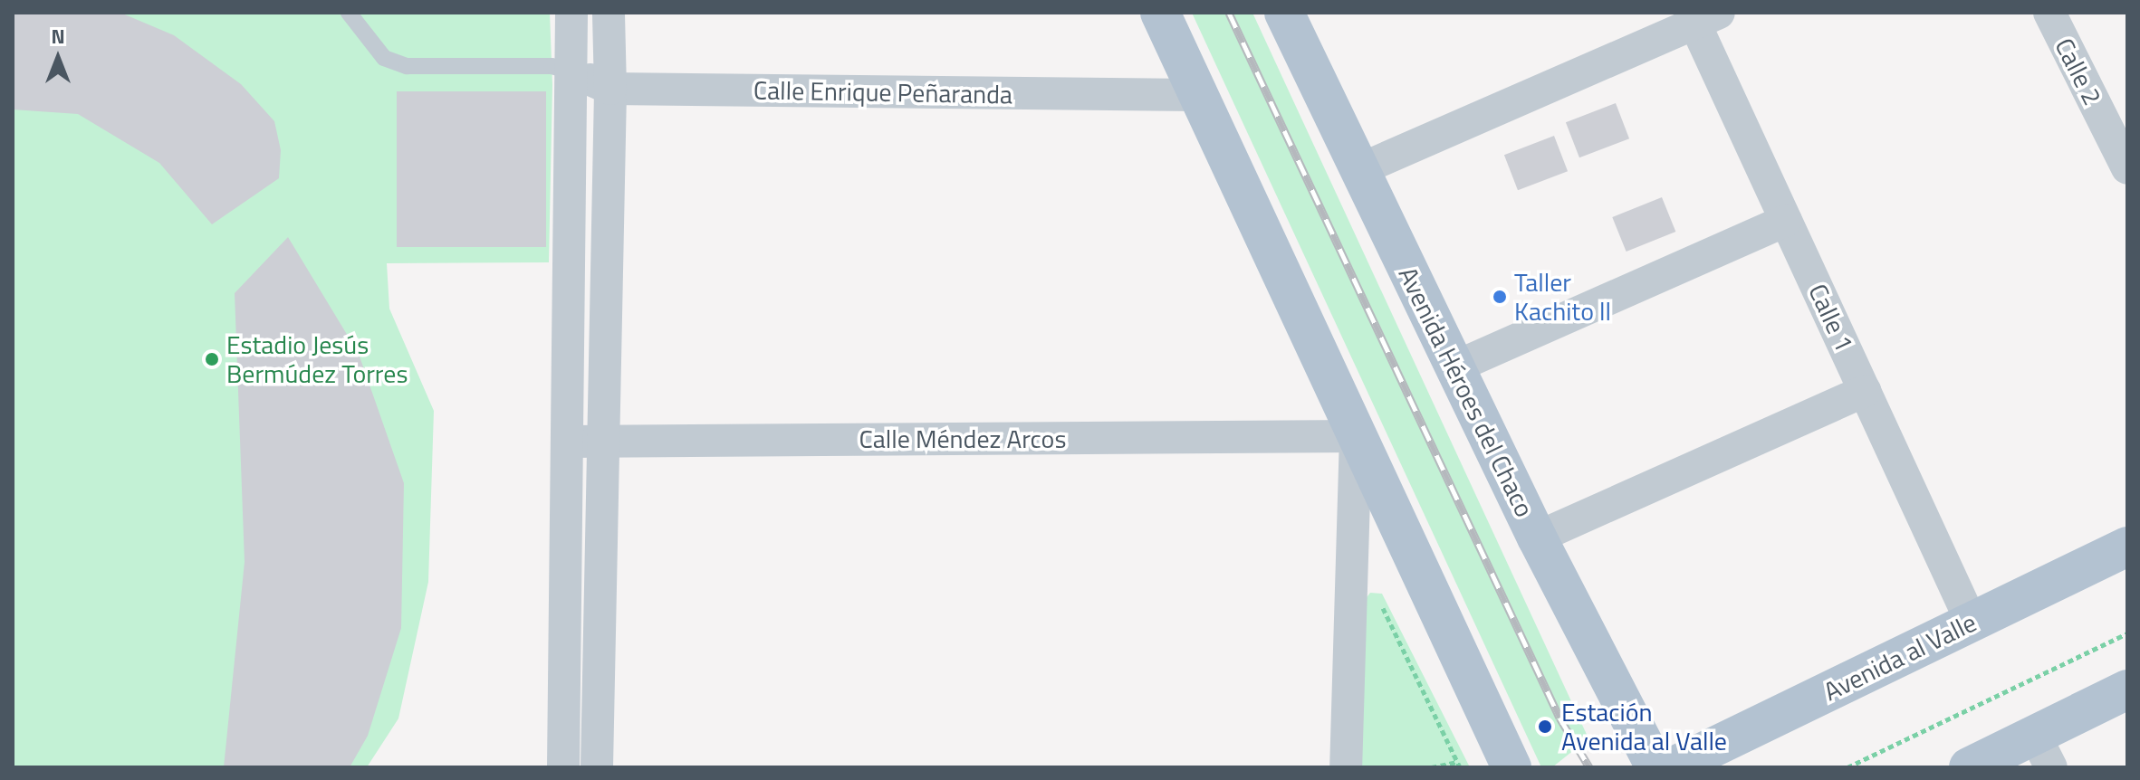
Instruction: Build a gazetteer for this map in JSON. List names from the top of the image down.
{
  "streets": {
    "main road": ["Avenida Héroes del Chaco", "Avenida al Valle"],
    "street": [
      "Calle 2",
      "Calle Enrique Peñaranda",
      "Calle 1",
      "Calle Méndez Arcos"
    ]
  },
  "crossings": [
    ["Calle 1", "Avenida al Valle"]
  ],
  "places": ["Taller Kachito ll", "Estadio Jesús Bermúdez Torres", "Estación Avenida al Valle"],
  "north": "top"
}
